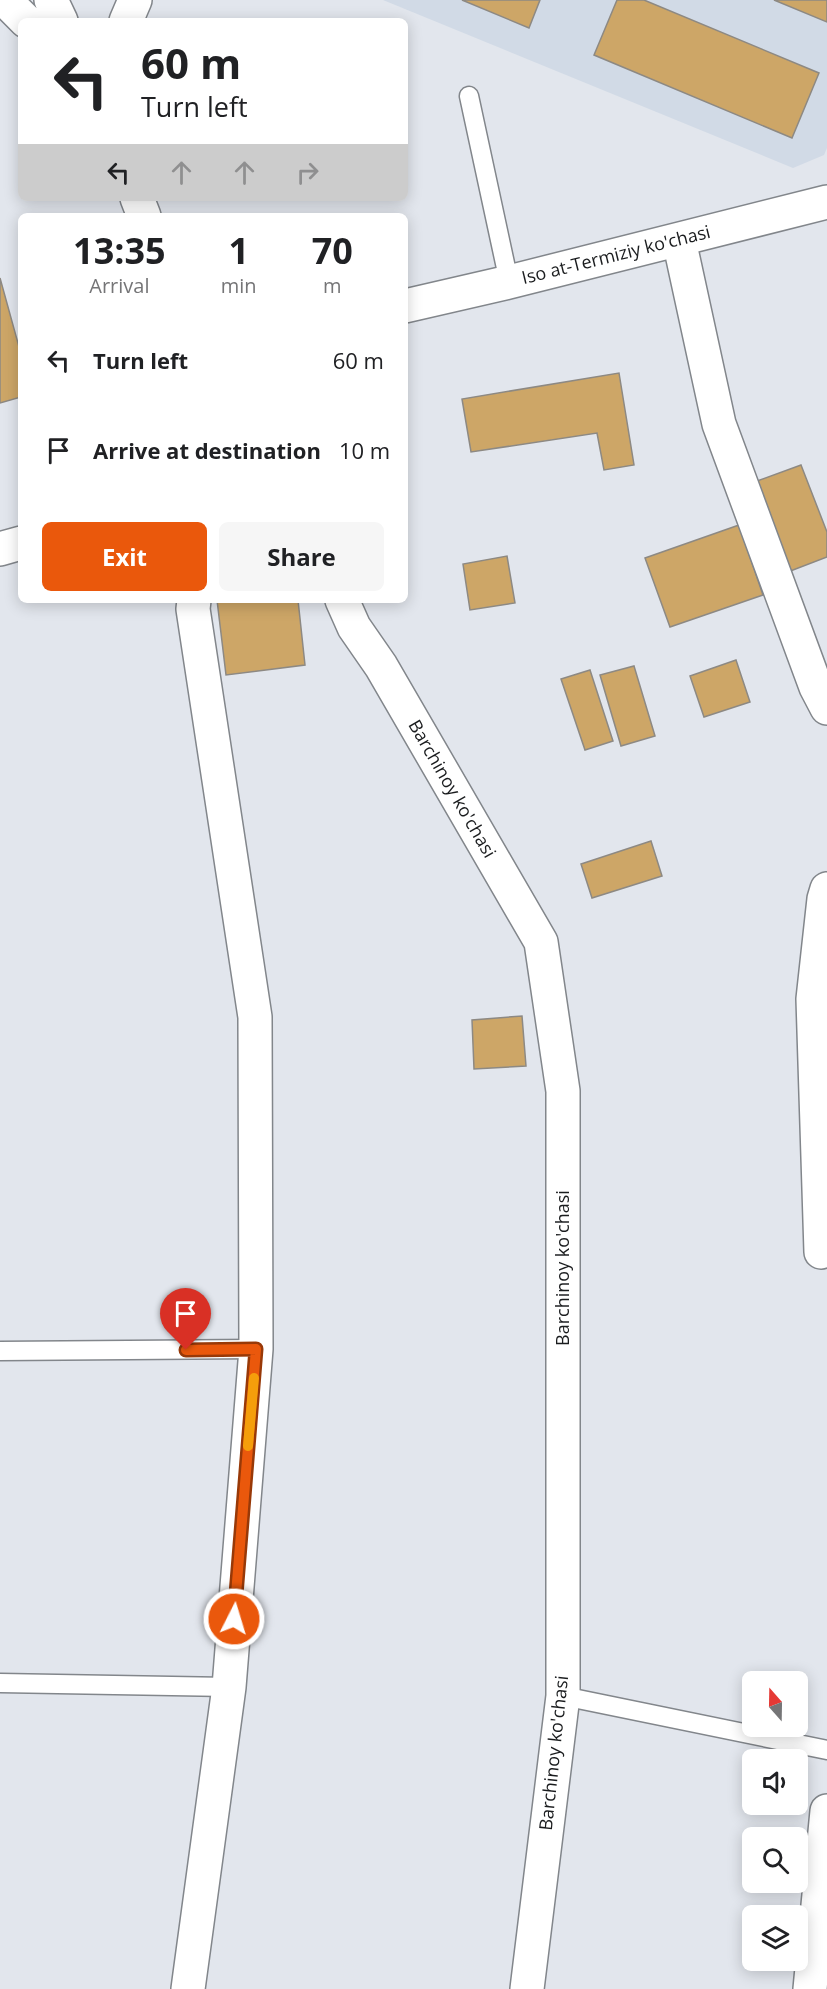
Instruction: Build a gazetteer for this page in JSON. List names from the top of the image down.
{
  "streets": {
    "street": ["Iso at-Termiziy ko'chasi", "Barchinoy ko'chasi"]
  },
  "north": "top",
  "page": {
    "turn": ["60 m", "Turn left"],
    "eta": [
      "13:35",
      "Arrival",
      "1",
      "min",
      "70",
      "m"
    ],
    "list": [
      {
        "name": "Turn left",
        "value": "60 m"
      },
      {
        "name": "Arrive at destination",
        "value": "10 m"
      }
    ],
    "buttons": ["Exit", "Share"]
  }
}
